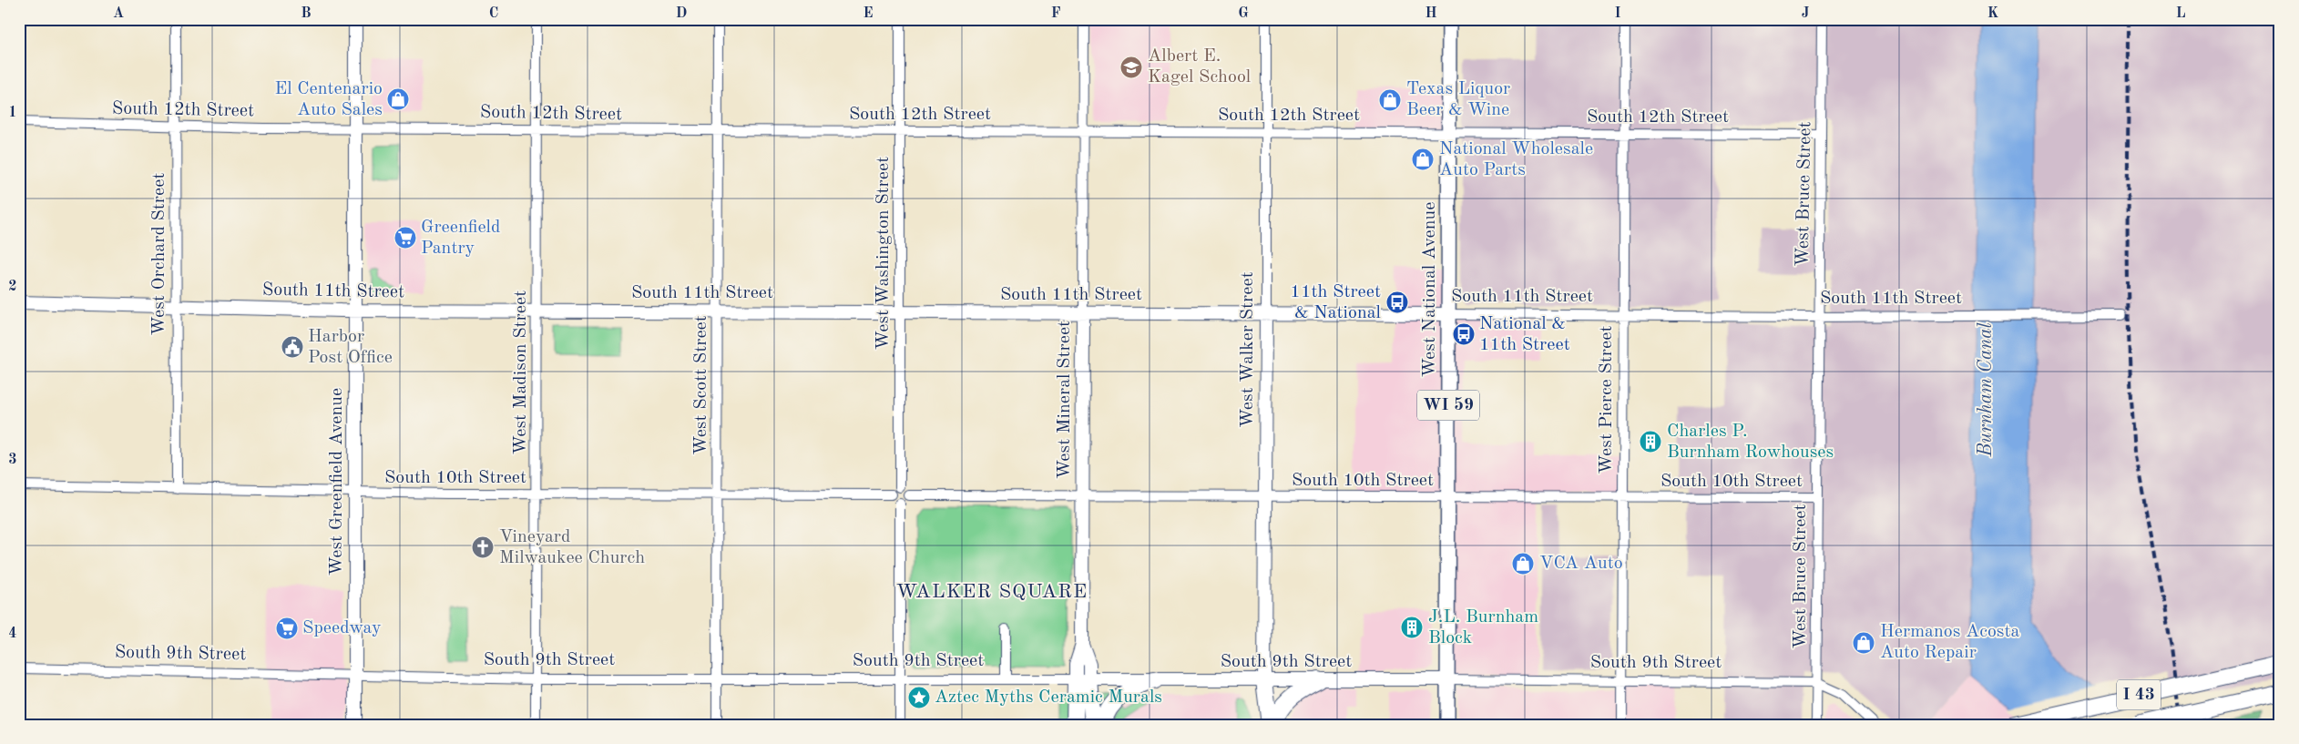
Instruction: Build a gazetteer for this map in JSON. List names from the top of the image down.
{
  "streets": {
    "highway": ["I 43"],
    "main road": ["West National Avenue", "WI 59"],
    "street": [
      "South 12th Street",
      "West Bruce Street",
      "West Washington Street",
      "West Orchard Street",
      "South 11th Street",
      "West Walker Street",
      "West Madison Street",
      "West Scott Street",
      "West Mineral Street",
      "West Pierce Street",
      "South 10th Street",
      "West Greenfield Avenue",
      "South 9th Street"
    ]
  },
  "crossings": [
    ["South 12th Street", "West Bruce Street"],
    ["South 12th Street", "West Washington Street"],
    ["South 12th Street", "West Orchard Street"],
    ["South 12th Street", "West National Avenue"],
    ["South 12th Street", "West Walker Street"],
    ["South 12th Street", "West Madison Street"],
    ["South 12th Street", "West Scott Street"],
    ["South 12th Street", "West Mineral Street"],
    ["South 12th Street", "West Pierce Street"],
    ["South 12th Street", "West Greenfield Avenue"],
    ["West Bruce Street", "South 11th Street"],
    ["West Bruce Street", "South 10th Street"],
    ["West Bruce Street", "South 9th Street"],
    ["West Washington Street", "South 11th Street"],
    ["West Washington Street", "South 10th Street"],
    ["West Orchard Street", "South 11th Street"],
    ["West Orchard Street", "South 10th Street"],
    ["West National Avenue", "South 11th Street"],
    ["West National Avenue", "South 10th Street"],
    ["West National Avenue", "South 9th Street"],
    ["South 11th Street", "West Walker Street"],
    ["South 11th Street", "West Madison Street"],
    ["South 11th Street", "West Scott Street"],
    ["South 11th Street", "West Mineral Street"],
    ["South 11th Street", "West Pierce Street"],
    ["South 11th Street", "West Greenfield Avenue"],
    ["West Walker Street", "South 10th Street"],
    ["West Walker Street", "South 9th Street"],
    ["West Madison Street", "South 10th Street"],
    ["West Madison Street", "South 9th Street"],
    ["West Scott Street", "South 10th Street"],
    ["West Scott Street", "South 9th Street"],
    ["West Mineral Street", "South 10th Street"],
    ["West Mineral Street", "South 9th Street"],
    ["West Pierce Street", "South 10th Street"],
    ["West Pierce Street", "South 9th Street"],
    ["South 10th Street", "West Greenfield Avenue"],
    ["West Greenfield Avenue", "South 9th Street"]
  ],
  "districts": ["WALKER SQUARE"],
  "water": ["Burnham Canal"],
  "places": {
    "school or university": ["Albert E. Kagel School"],
    "shop": [
      "El Centenario Auto Sales",
      "Texas Liquor Beer & Wine",
      "National Wholesale Auto Parts",
      "VCA Auto",
      "Hermanos Acosta Auto Repair"
    ],
    "supermarket": ["Greenfield Pantry", "Speedway"],
    "bus stop": ["11th Street & National", "National & 11th Street"],
    "public building": ["Harbor Post Office"],
    "building": ["Charles P. Burnham Rowhouses", "J.L. Burnham Block"],
    "church": ["Vineyard Milwaukee Church"],
    "place": ["Aztec Myths Ceramic Murals"]
  },
  "grid": {
    "columns": [
      "A",
      "B",
      "C",
      "D",
      "E",
      "F",
      "G",
      "H",
      "I",
      "J",
      "K",
      "L"
    ],
    "rows": [
      "1",
      "2",
      "3",
      "4"
    ]
  }
}
